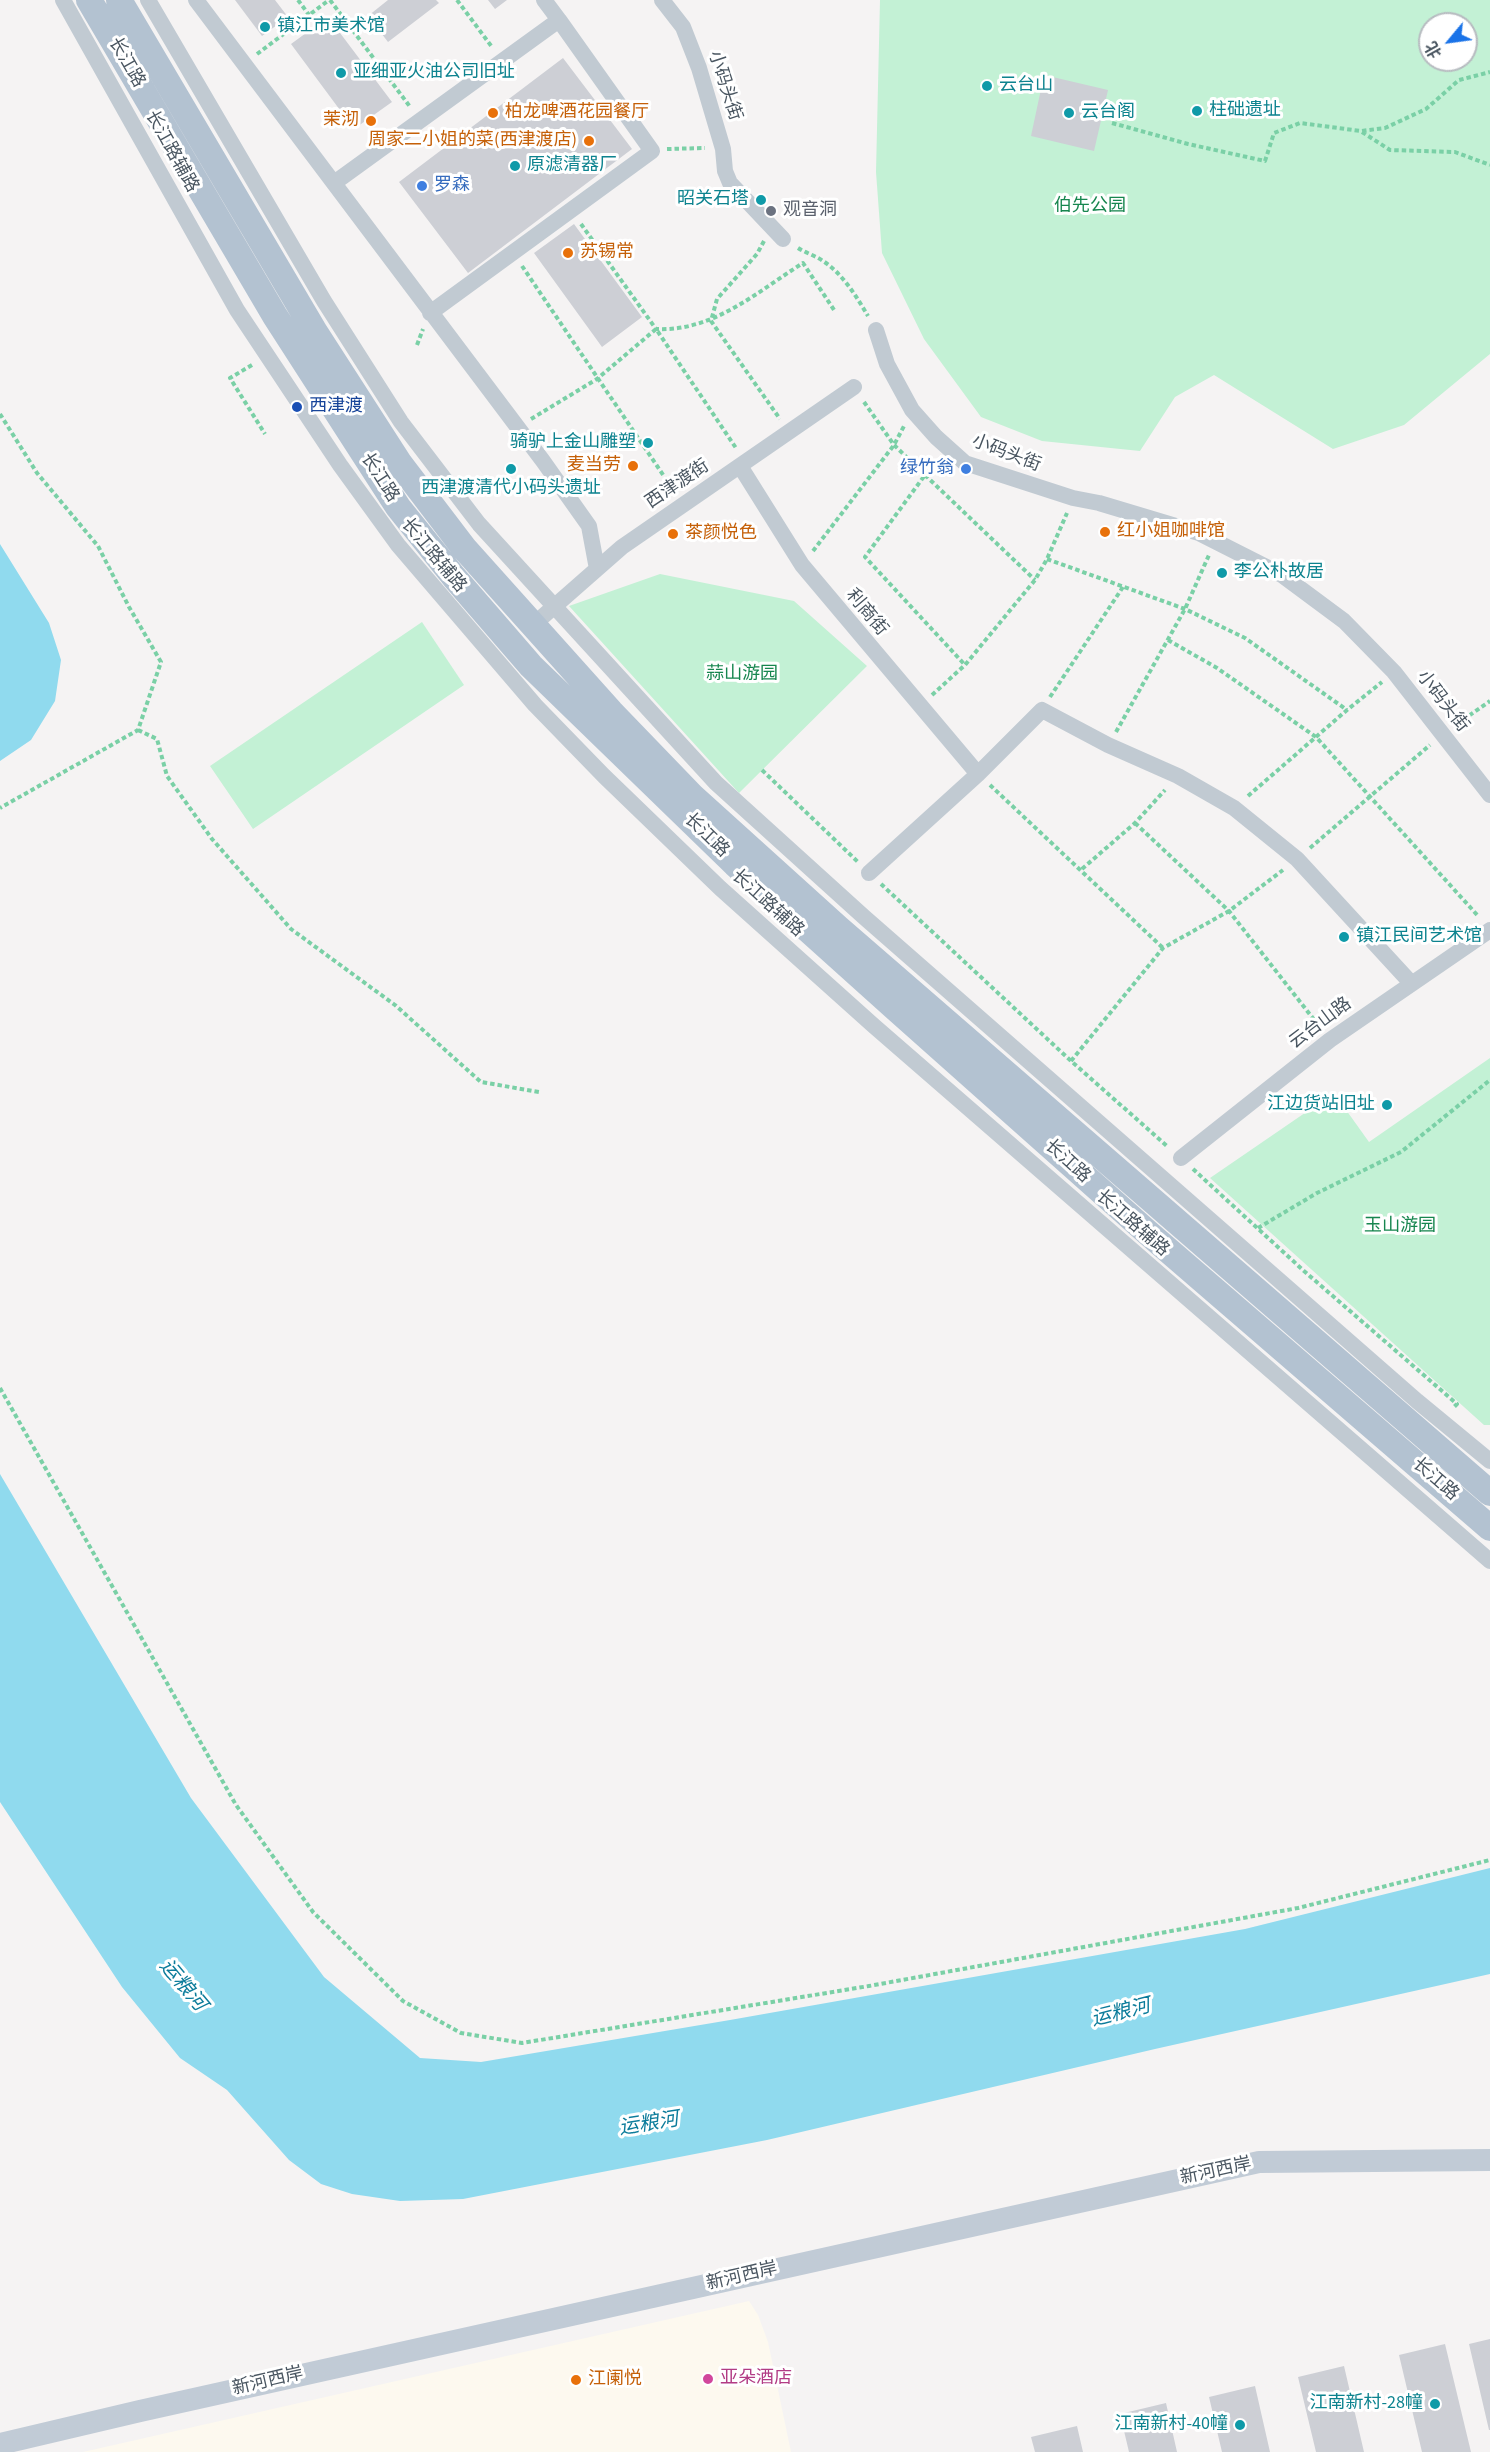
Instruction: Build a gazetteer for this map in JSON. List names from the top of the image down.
{
  "streets": {
    "main road": ["长江路"],
    "street": [
      "小码头街",
      "长江路辅路",
      "西津渡街",
      "利商街",
      "云台山路",
      "新河西岸"
    ]
  },
  "crossings": [
    ["长江路", "西津渡街"],
    ["西津渡街", "利商街"]
  ],
  "water": ["运粮河"],
  "parks": ["伯先公园", "蒜山游园", "玉山游园"],
  "places": [
    "镇江市美术馆",
    "亚细亚火油公司旧址",
    "云台山",
    "柱础遗址",
    "柏龙啤酒花园餐厅",
    "云台阁",
    "茉沏",
    "周家二小姐的菜(西津渡店)",
    "原滤清器厂",
    "罗森",
    "昭关石塔",
    "观音洞",
    "苏锡常",
    "西津渡",
    "骑驴上金山雕塑",
    "麦当劳",
    "西津渡清代小码头遗址",
    "绿竹翁",
    "红小姐咖啡馆",
    "茶颜悦色",
    "李公朴故居",
    "镇江民间艺术馆",
    "江边货站旧址",
    "亚朵酒店",
    "江阑悦",
    "江南新村-28幢",
    "江南新村-40幢"
  ],
  "north": "bottom left"
}
